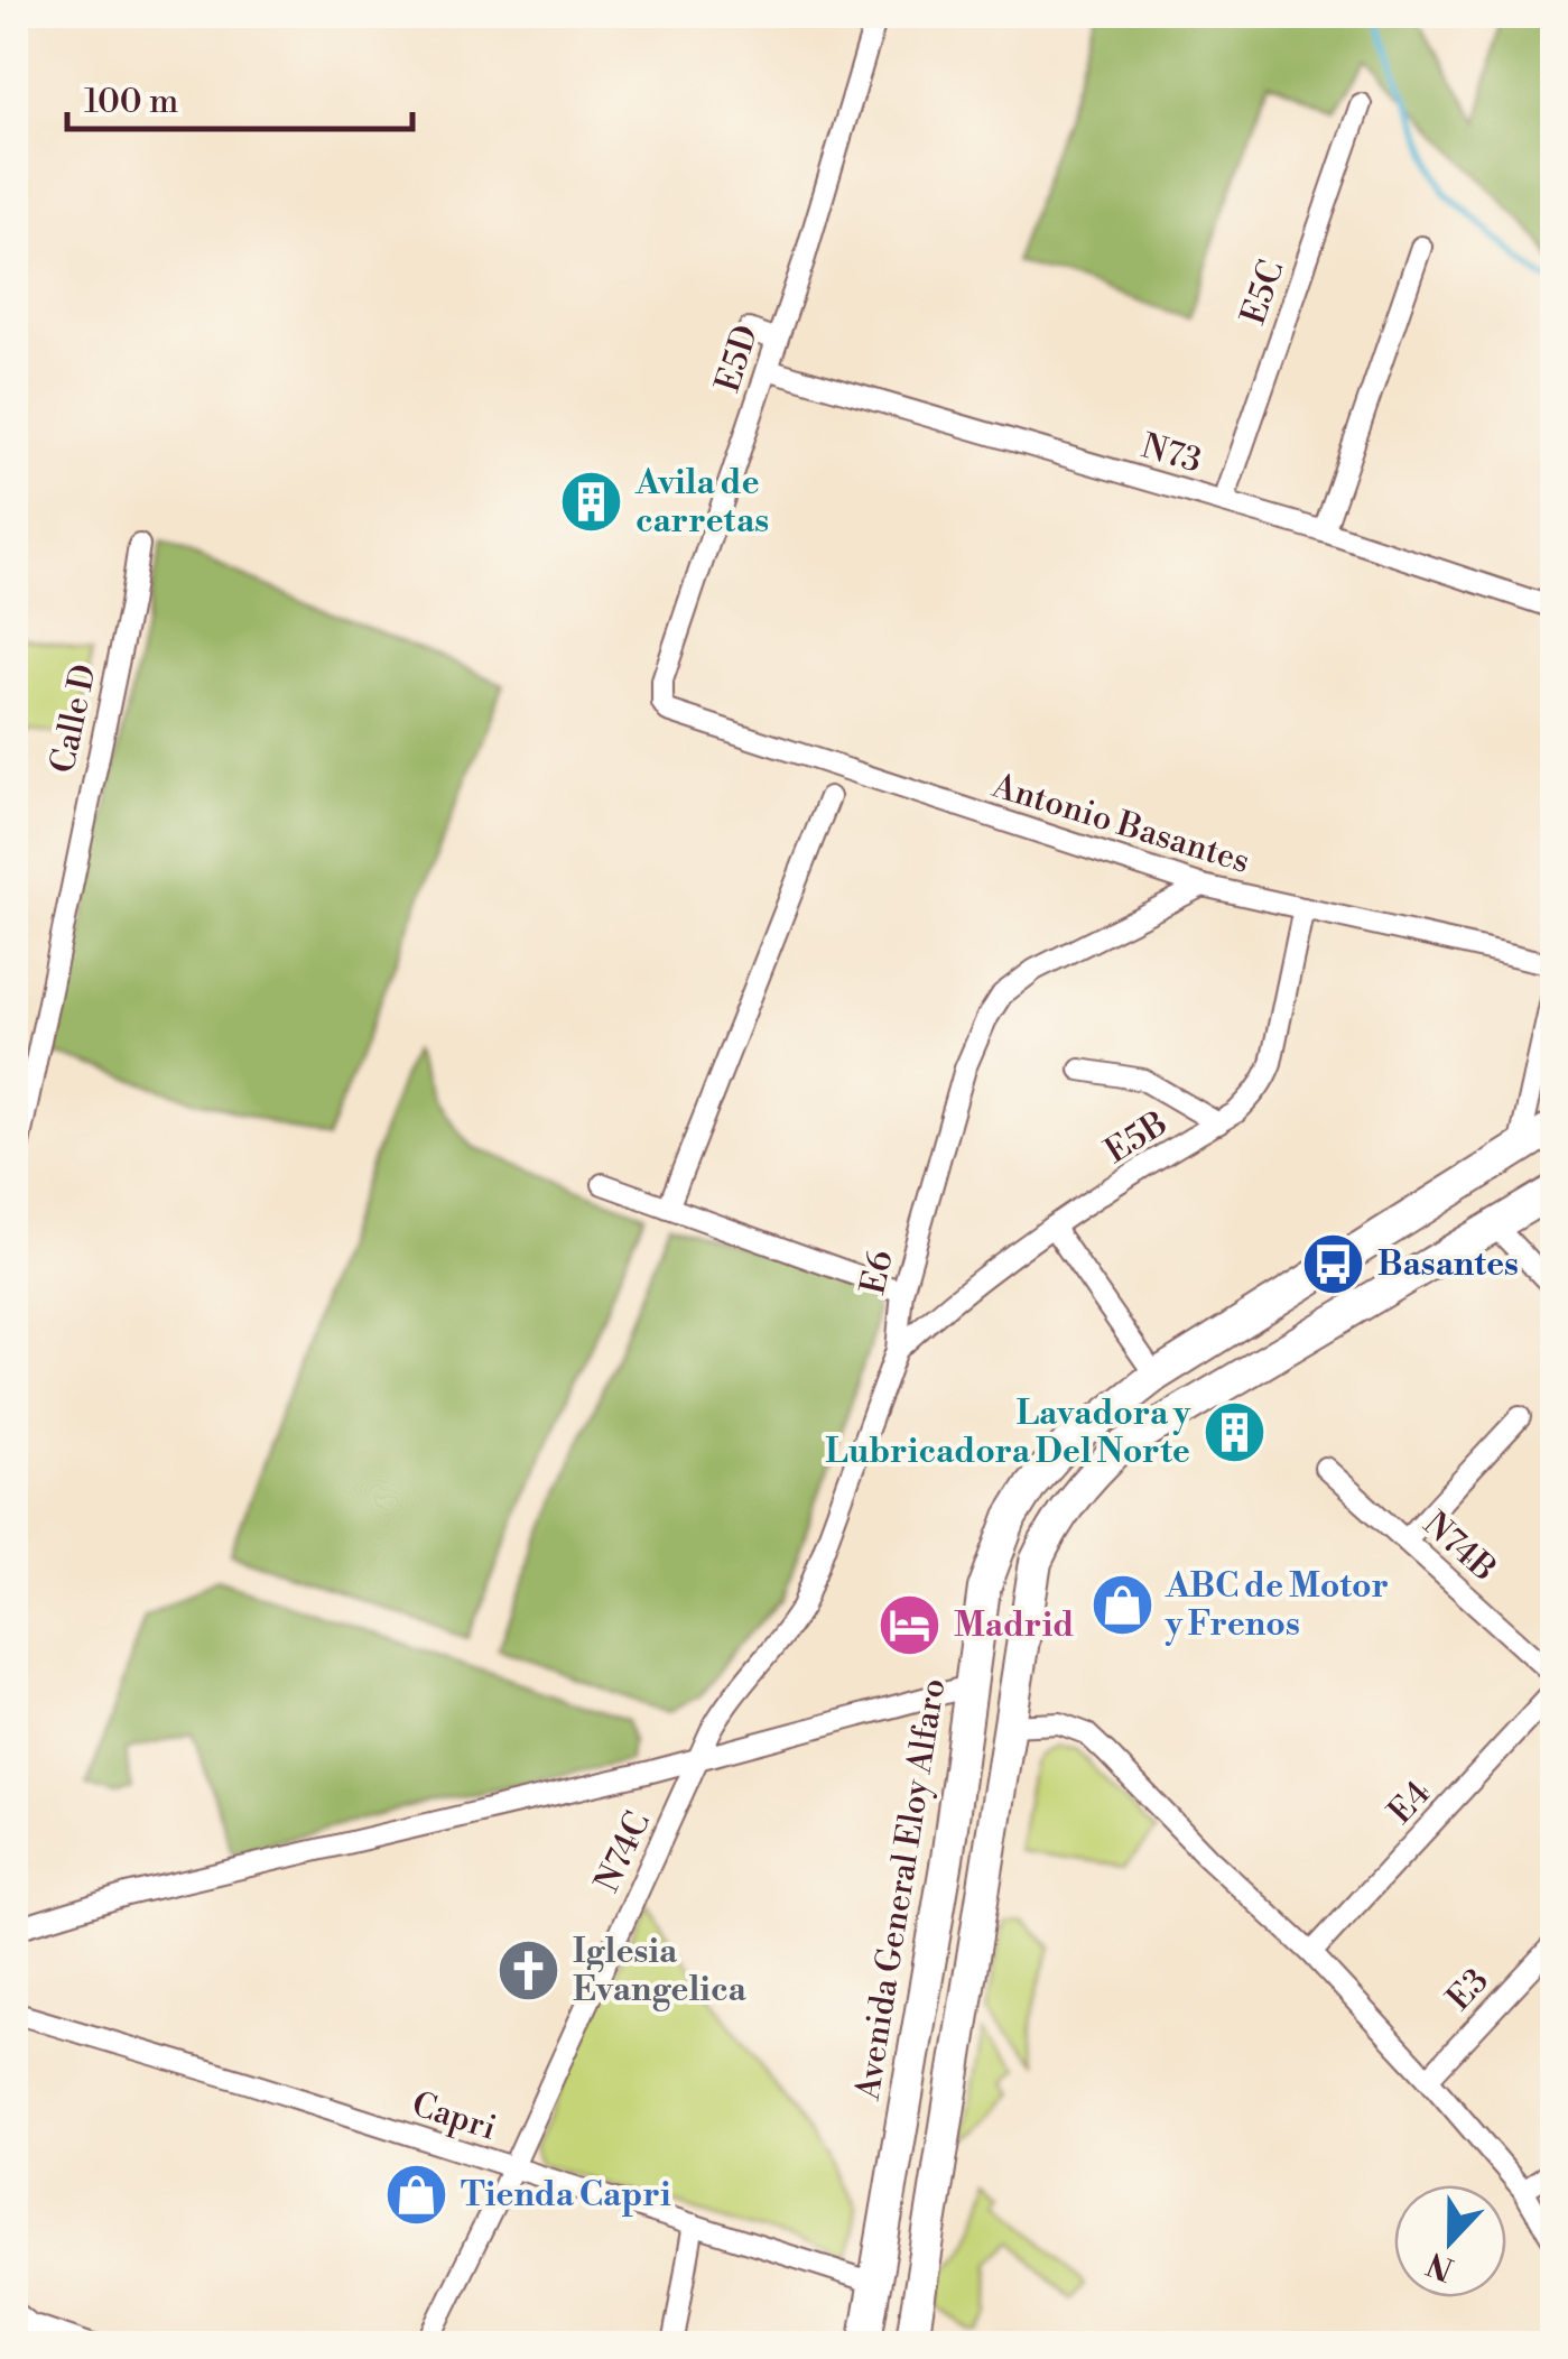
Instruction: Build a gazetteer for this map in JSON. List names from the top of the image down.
{
  "streets": {
    "main road": ["Avenida General Eloy Alfaro"],
    "street": [
      "E5C",
      "E5D",
      "N73",
      "Calle D",
      "Antonio Basantes",
      "E5B",
      "E6",
      "N74B",
      "E4",
      "N74C",
      "E3",
      "Capri"
    ]
  },
  "crossings": [
    ["E5C", "N73"],
    ["E5D", "N73"],
    ["E5D", "Antonio Basantes"],
    ["Antonio Basantes", "E5B"],
    ["Antonio Basantes", "E6"],
    ["E5B", "E6"],
    ["E6", "N74C"],
    ["N74C", "Capri"],
    ["Avenida General Eloy Alfaro", "Capri"]
  ],
  "places": {
    "building": ["Avila de carretas", "Lavadora y Lubricadora Del Norte"],
    "bus stop": ["Basantes"],
    "shop": ["ABC de Motor y Frenos", "Tienda Capri"],
    "hotel": ["Madrid"],
    "church": ["Iglesia Evangelica"]
  },
  "scale_bar": "100 m",
  "north": "bottom"
}
